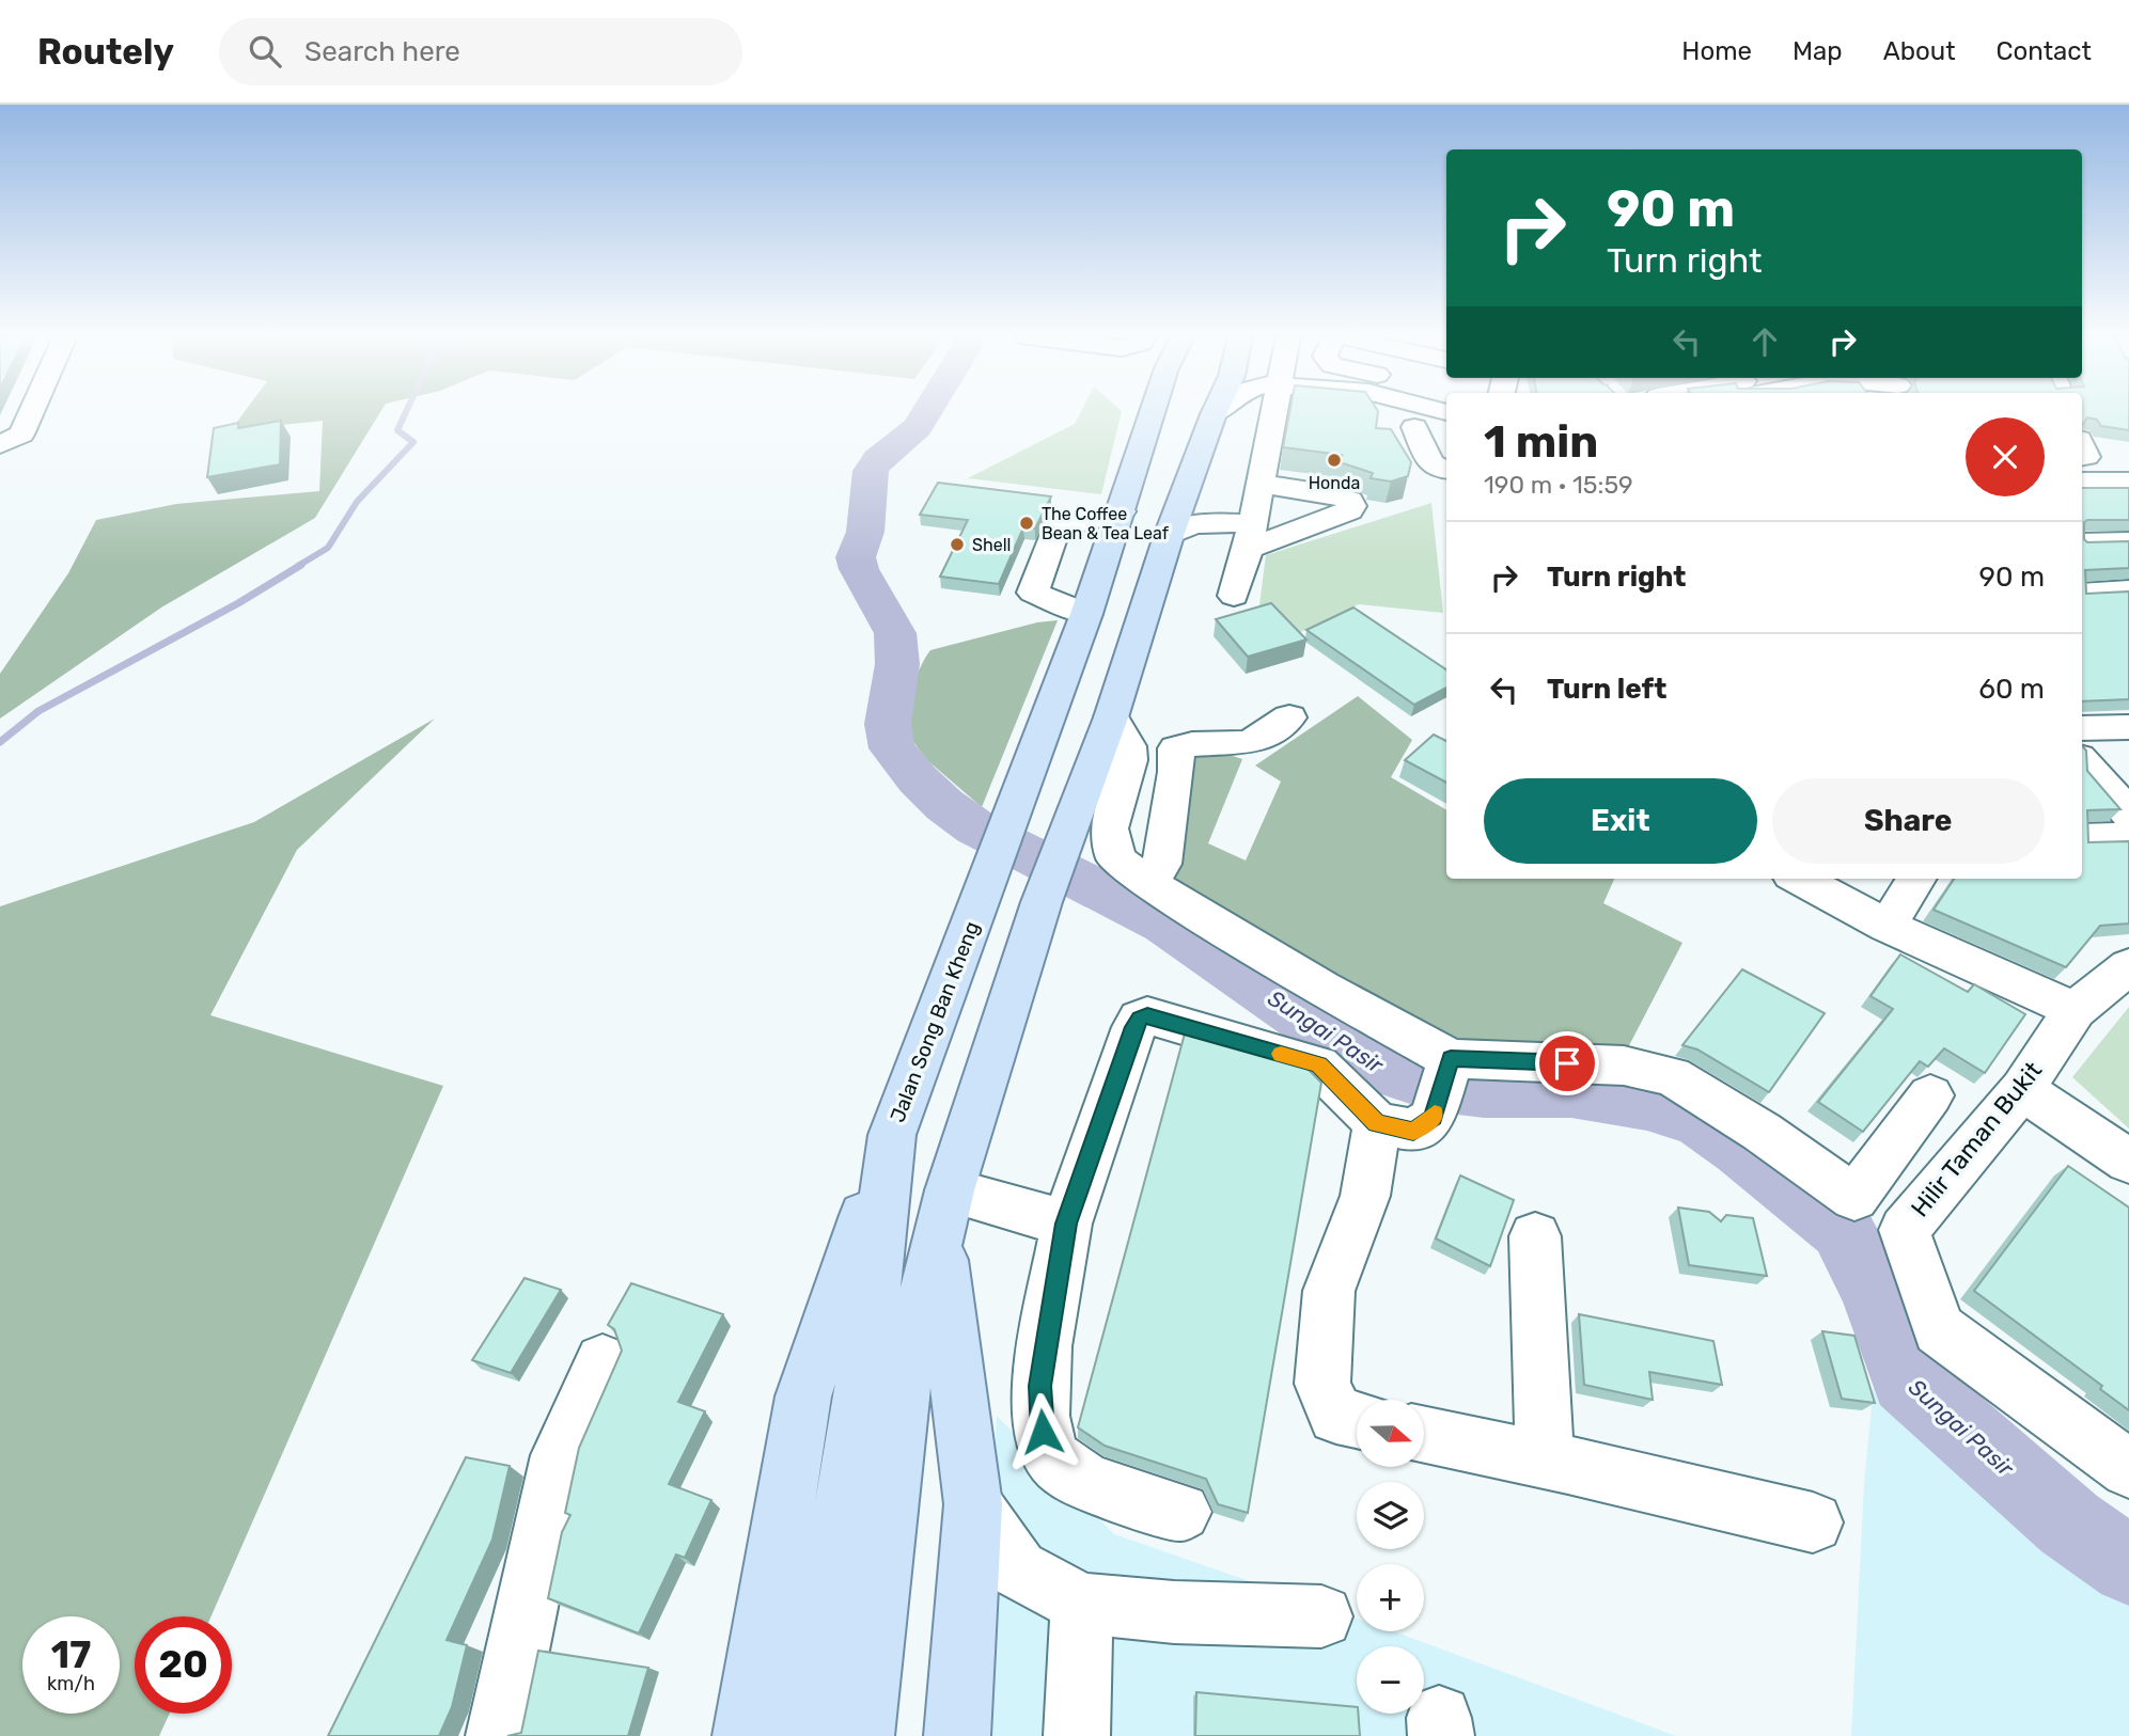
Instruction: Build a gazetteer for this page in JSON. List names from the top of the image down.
{
  "streets": {
    "main road": ["Jalan Song Ban Kheng"],
    "street": ["Hilir Taman Bukit"]
  },
  "water": ["Sungai Pasir"],
  "places": ["Honda", "The Coffee Bean & Tea Leaf", "Shell"],
  "north": "right",
  "page": {
    "header": "Routely",
    "search": "Search here",
    "nav": [
      "Home",
      "Map",
      "About",
      "Contact"
    ],
    "turn": ["90 m", "Turn right"],
    "heading": ["1 min", "190 m · 15:59"],
    "list": [
      {
        "name": "Turn right",
        "value": "90 m"
      },
      {
        "name": "Turn left",
        "value": "60 m"
      }
    ],
    "buttons": ["Exit", "Share"],
    "map_buttons": ["+", "−"],
    "speed": "17 km/h",
    "limit": "20"
  }
}
